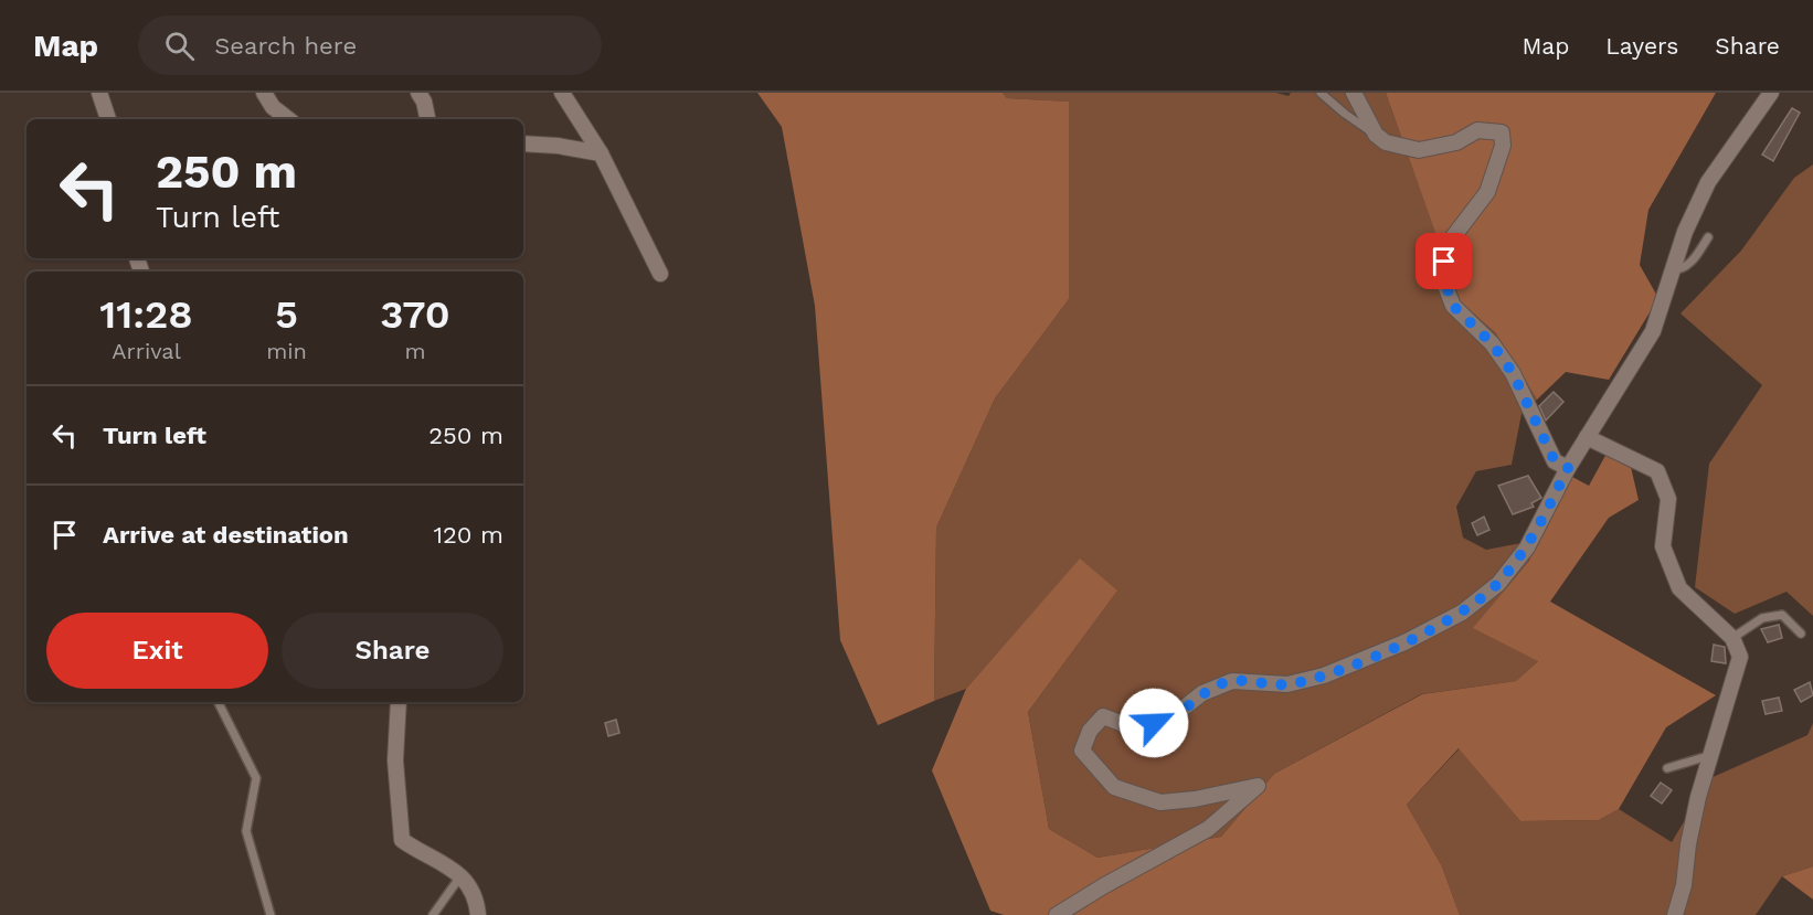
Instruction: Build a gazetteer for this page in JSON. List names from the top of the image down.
{
  "page": {
    "header": "Map",
    "search": "Search here",
    "nav": ["Map", "Layers", "Share"],
    "turn": ["250 m", "Turn left"],
    "eta": [
      "11:28",
      "Arrival",
      "5",
      "min",
      "370",
      "m"
    ],
    "list": [
      {
        "name": "Turn left",
        "value": "250 m"
      },
      {
        "name": "Arrive at destination",
        "value": "120 m"
      }
    ],
    "buttons": ["Exit", "Share"]
  }
}
